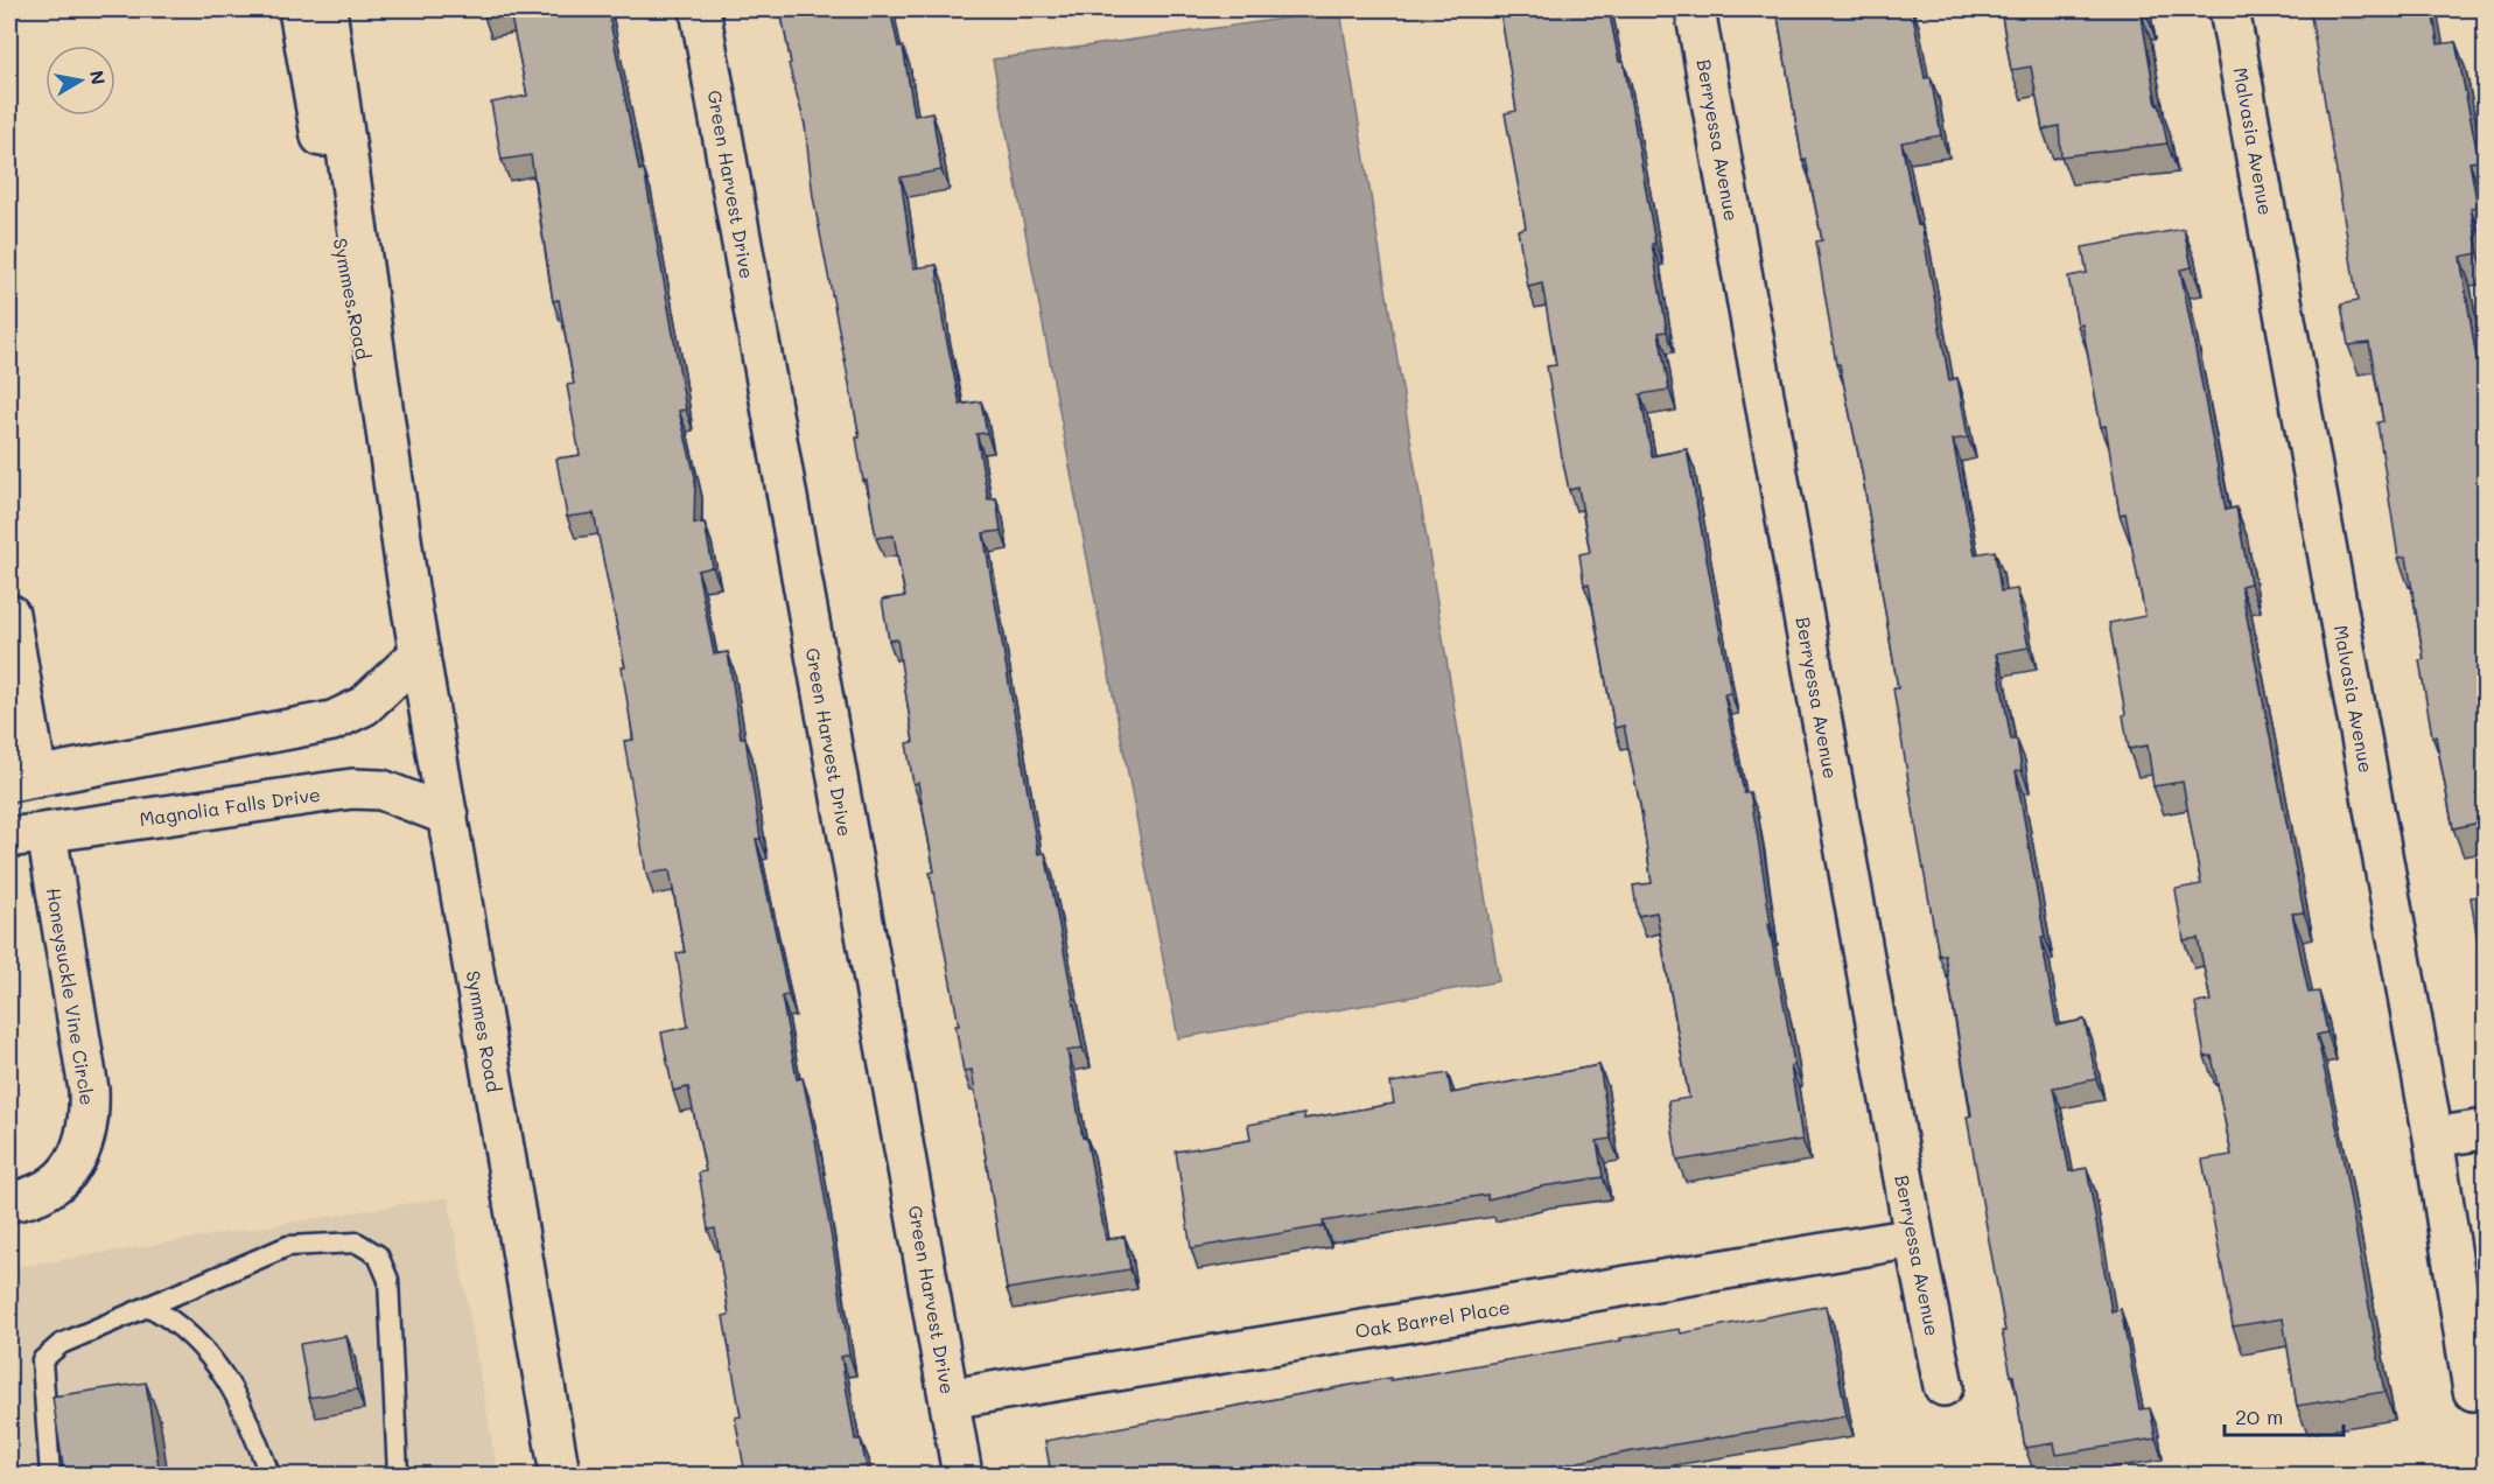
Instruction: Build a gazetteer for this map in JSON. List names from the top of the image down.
{
  "streets": {
    "street": [
      "Berryessa Avenue",
      "Malvasia Avenue",
      "Green Harvest Drive",
      "Symmes Road",
      "Magnolia Falls Drive",
      "Honeysuckle Vine Circle",
      "Oak Barrel Place"
    ]
  },
  "crossings": [
    ["Berryessa Avenue", "Oak Barrel Place"],
    ["Green Harvest Drive", "Oak Barrel Place"],
    ["Symmes Road", "Magnolia Falls Drive"],
    ["Magnolia Falls Drive", "Honeysuckle Vine Circle"]
  ],
  "scale_bar": "20 m",
  "north": "right"
}
